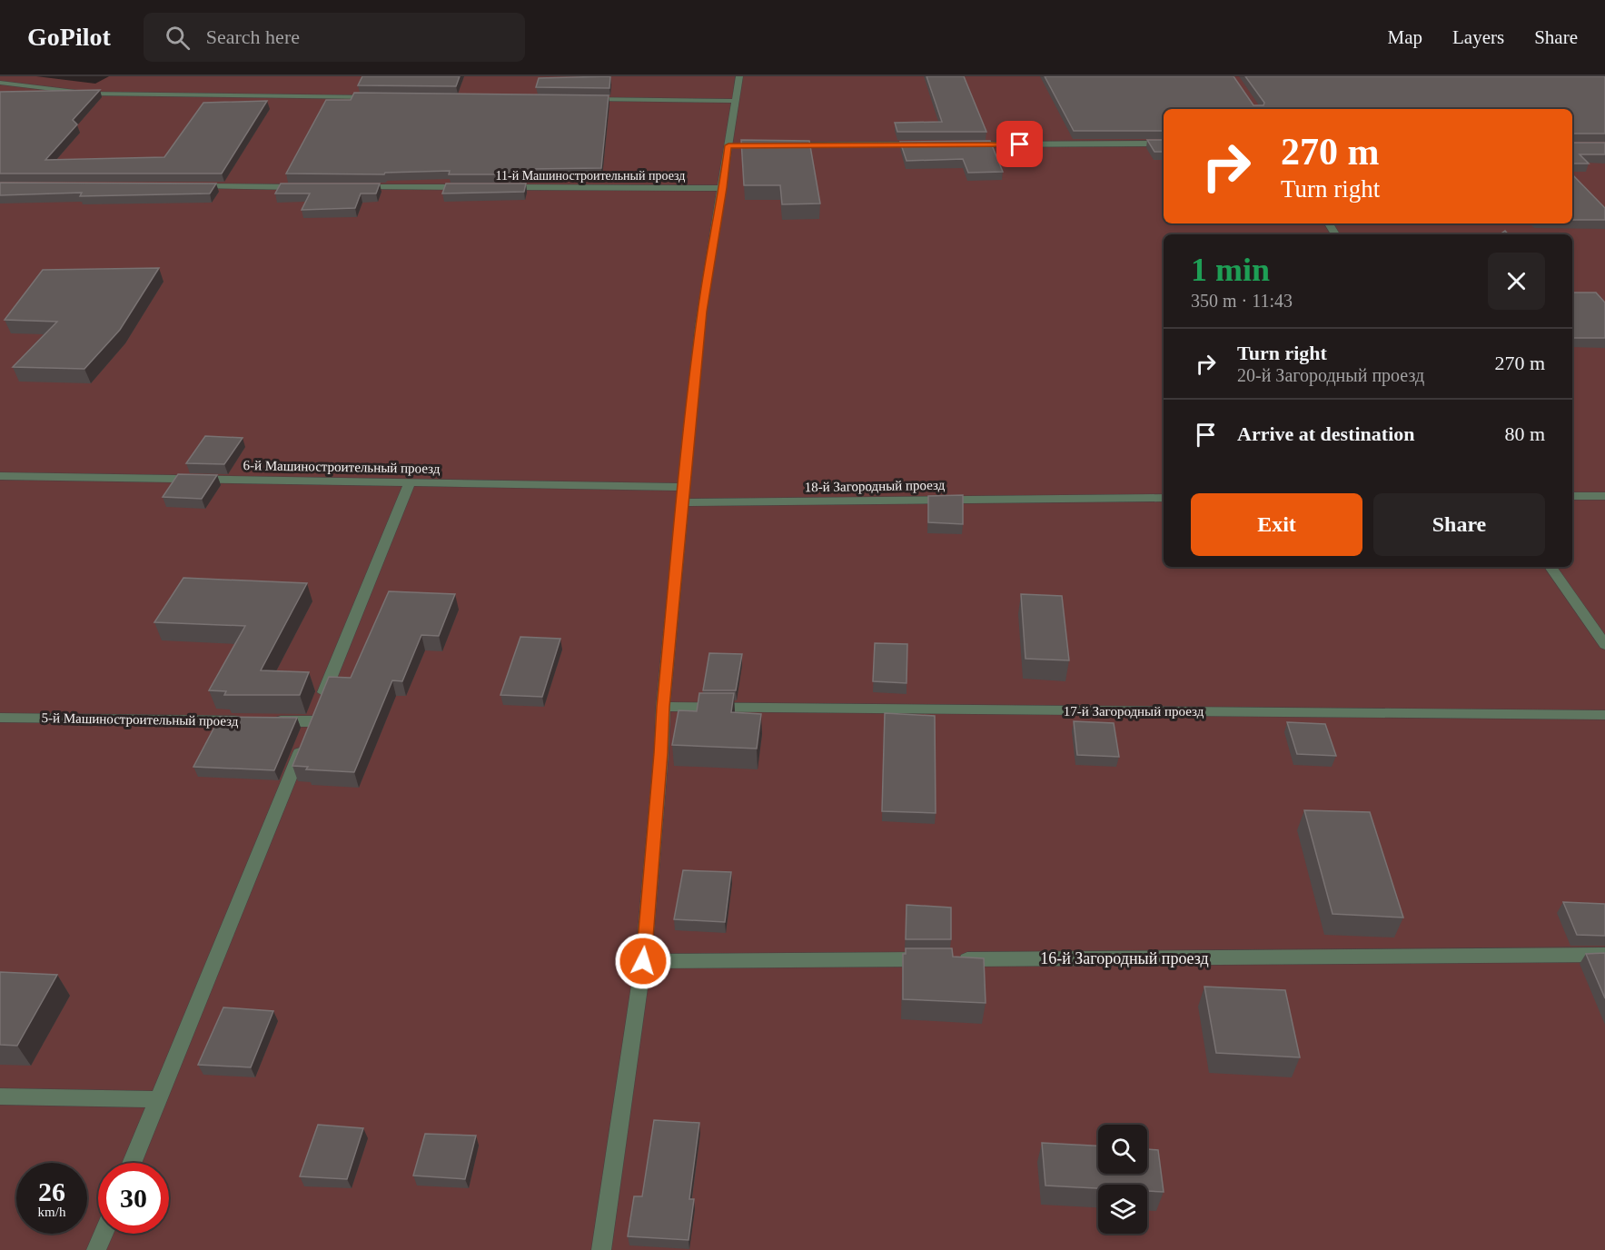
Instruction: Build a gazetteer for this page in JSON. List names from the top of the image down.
{
  "streets": {
    "street": [
      "11-й Машиностроительный проезд",
      "6-й Машиностроительный проезд",
      "18-й Загородный проезд",
      "17-й Загородный проезд",
      "5-й Машиностроительный проезд",
      "16-й Загородный проезд"
    ]
  },
  "page": {
    "header": "GoPilot",
    "search": "Search here",
    "nav": ["Map", "Layers", "Share"],
    "turn": ["270 m", "Turn right"],
    "heading": ["1 min", "350 m · 11:43"],
    "list": [
      {
        "name": "Turn right",
        "note": "20-й Загородный проезд",
        "value": "270 m"
      },
      {
        "name": "Arrive at destination",
        "value": "80 m"
      }
    ],
    "buttons": ["Exit", "Share"],
    "speed": "26 km/h",
    "limit": "30"
  }
}
